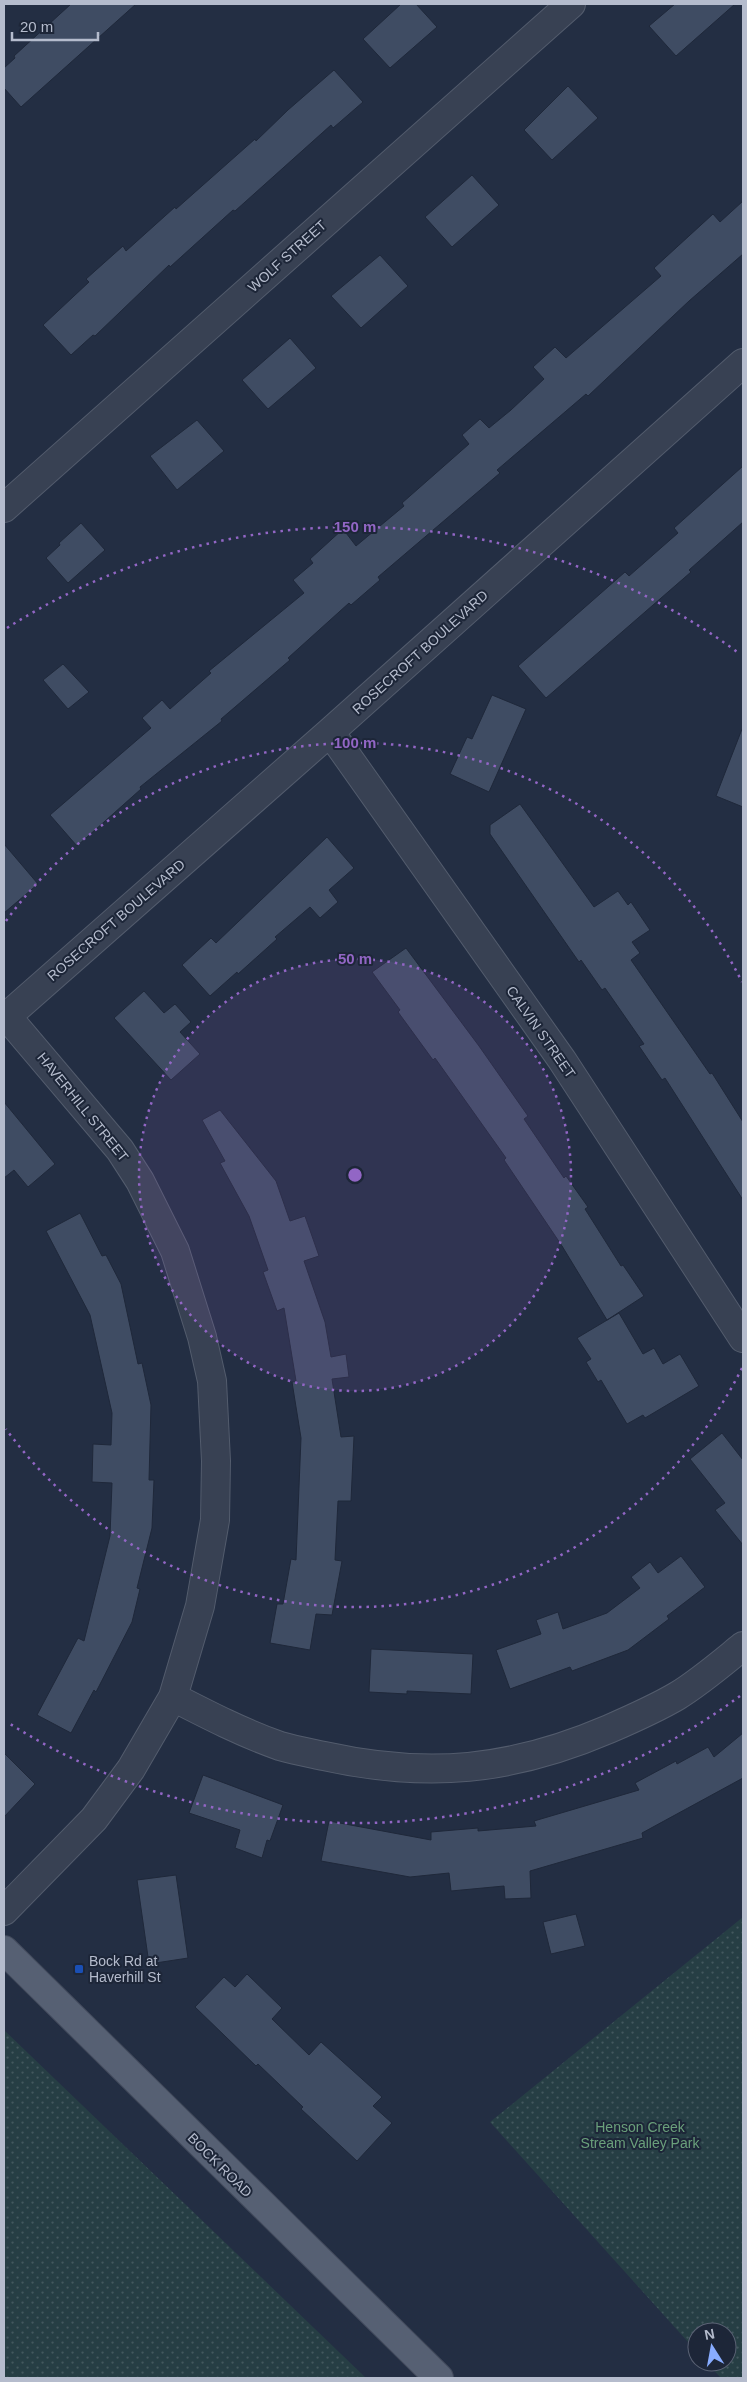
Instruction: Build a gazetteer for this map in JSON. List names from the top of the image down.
{
  "streets": {
    "main road": ["BOCK ROAD"],
    "street": [
      "WOLF STREET",
      "ROSECROFT BOULEVARD",
      "CALVIN STREET",
      "HAVERHILL STREET"
    ]
  },
  "crossings": [
    ["ROSECROFT BOULEVARD", "CALVIN STREET"],
    ["ROSECROFT BOULEVARD", "HAVERHILL STREET"]
  ],
  "parks": ["Henson Creek Stream Valley Park"],
  "places": {
    "transit": ["Bock Rd at Haverhill St"]
  },
  "scale_bar": "20 m",
  "north": "top",
  "rings": ["150 m", "100 m", "50 m"]
}
